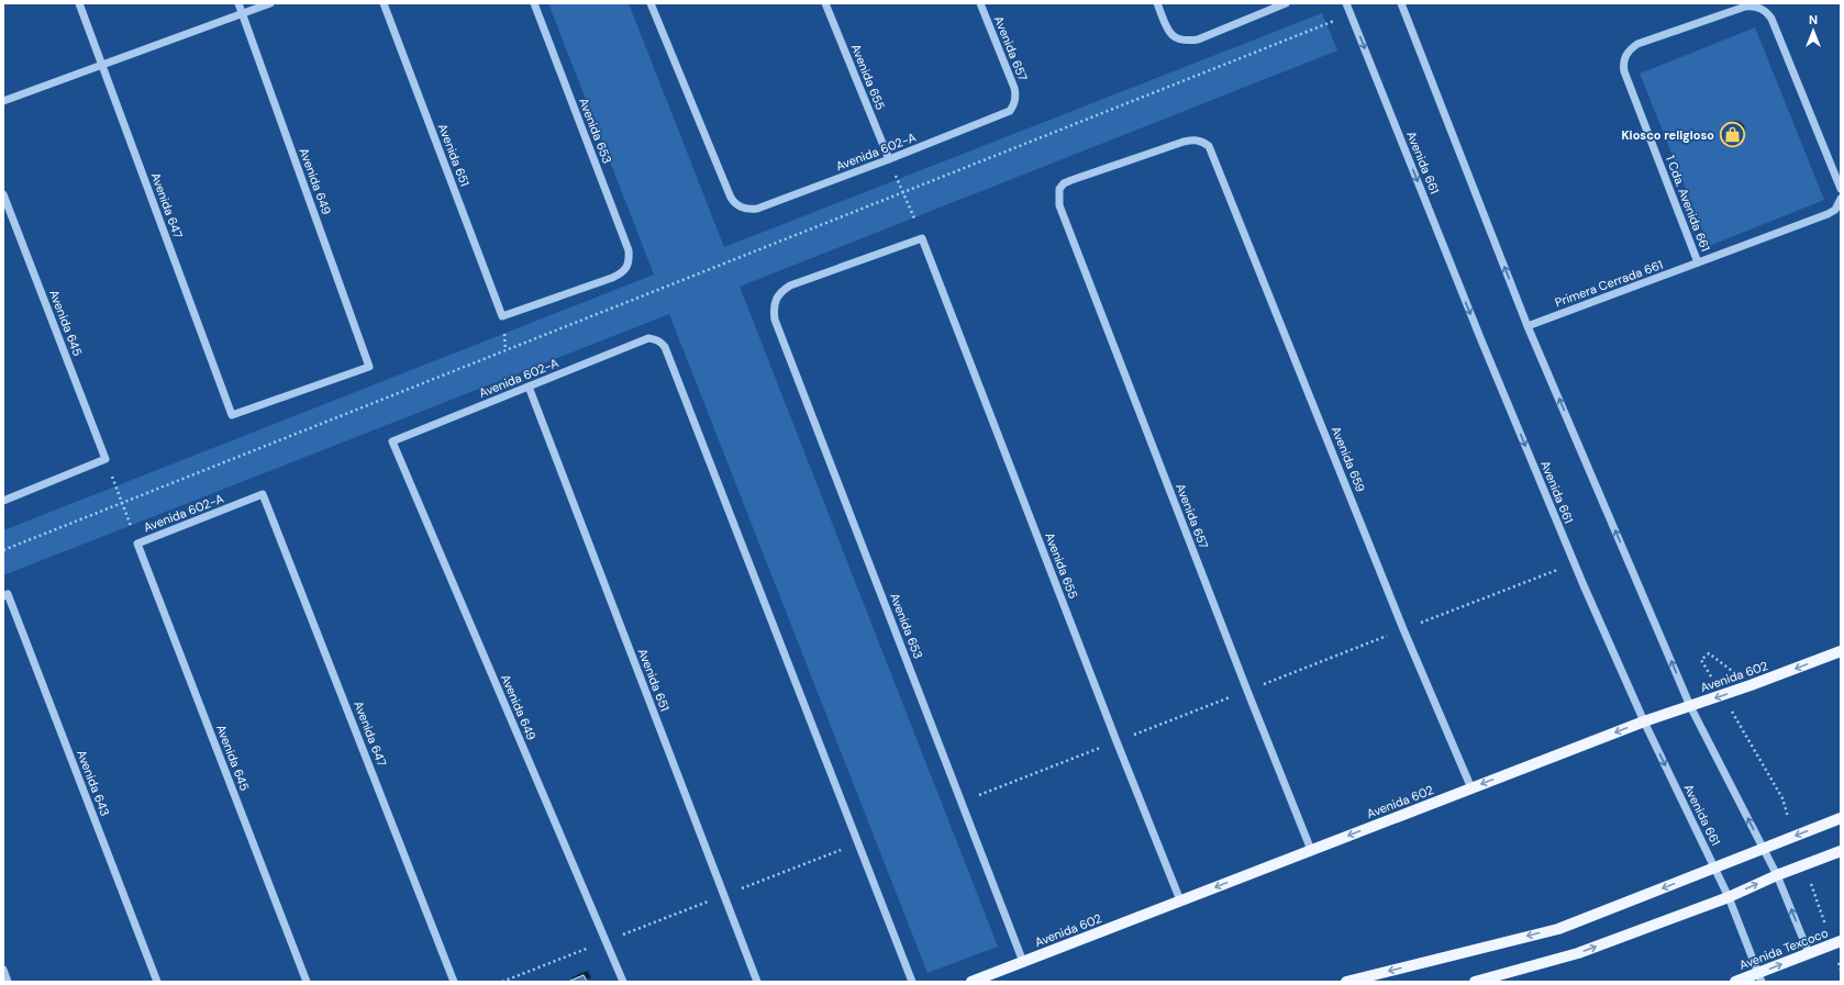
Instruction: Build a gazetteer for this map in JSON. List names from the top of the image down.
{
  "streets": {
    "main road": ["Avenida 602", "Avenida Texcoco"],
    "street": [
      "Avenida 657",
      "Avenida 655",
      "Avenida 653",
      "Avenida 602-A",
      "Avenida 651",
      "Avenida 661",
      "Avenida 649",
      "1 Cda. Avenida 661",
      "Avenida 647",
      "Primera Cerrada 661",
      "Avenida 645",
      "Avenida 659",
      "Avenida 643"
    ]
  },
  "crossings": [
    ["Avenida 657", "Avenida 602-A"],
    ["Avenida 657", "Avenida 659"],
    ["Avenida 657", "Avenida 602"],
    ["Avenida 655", "Avenida 653"],
    ["Avenida 655", "Avenida 602-A"],
    ["Avenida 655", "Avenida 602"],
    ["Avenida 653", "Avenida 651"],
    ["Avenida 653", "Avenida 602"],
    ["Avenida 602-A", "Avenida 651"],
    ["Avenida 602-A", "Avenida 649"],
    ["Avenida 602-A", "Avenida 647"],
    ["Avenida 602-A", "Avenida 645"],
    ["Avenida 661", "Avenida 602"],
    ["Avenida 661", "Avenida Texcoco"],
    ["Avenida 649", "Avenida 647"],
    ["1 Cda. Avenida 661", "Primera Cerrada 661"],
    ["Avenida 659", "Avenida 602"]
  ],
  "one_way": ["Avenida 602"],
  "places": {
    "shop": ["Kiosco religioso"]
  },
  "north": "top"
}
